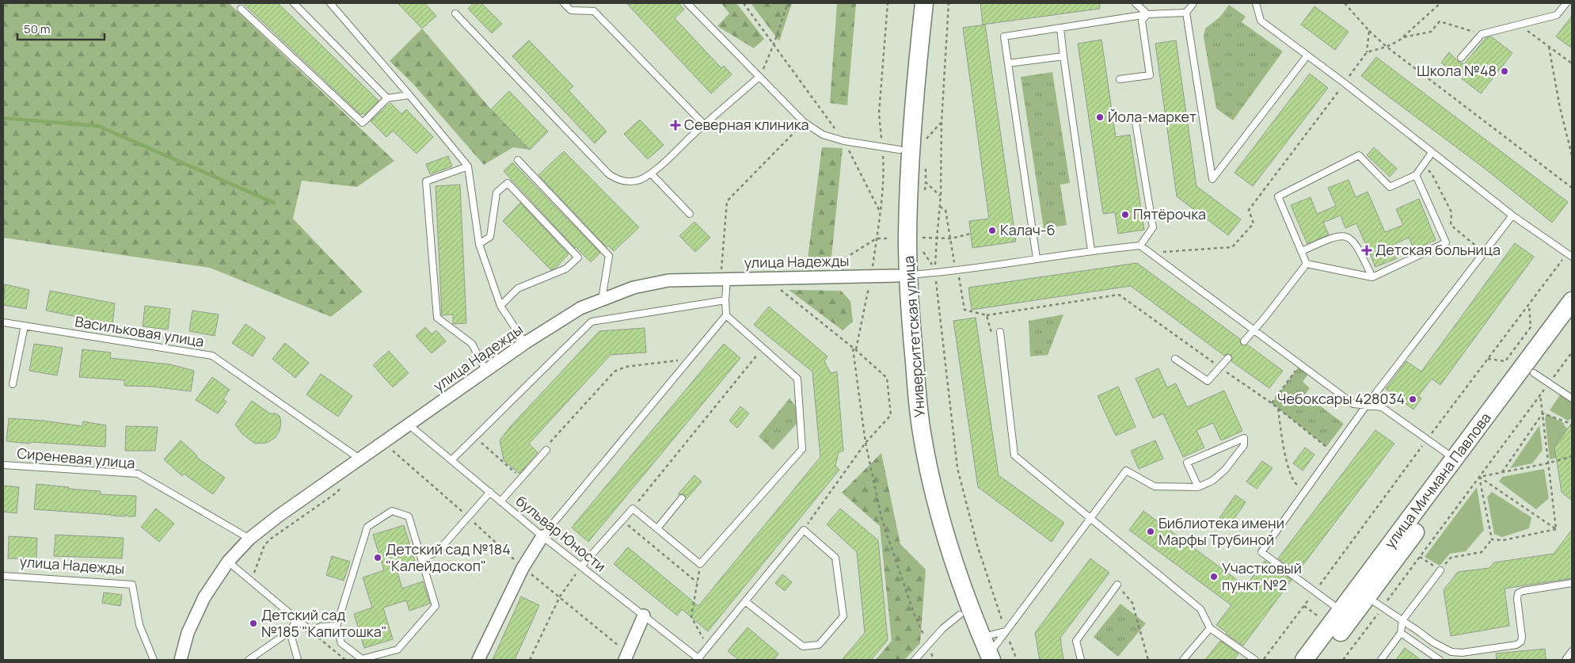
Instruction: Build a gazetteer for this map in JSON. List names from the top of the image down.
{
  "streets": {
    "main road": ["Университетская улица", "улица Мичмана Павлова"],
    "street": ["улица Надежды"],
    "lane": ["Васильковая улица", "Сиреневая улица", "бульвар Юности"]
  },
  "crossings": [
    ["улица Надежды", "Васильковая улица"],
    ["улица Надежды", "Университетская улица"],
    ["улица Надежды", "Сиреневая улица"],
    ["улица Надежды", "бульвар Юности"]
  ],
  "places": {
    "other": [
      "Школа №48",
      "Йола-маркет",
      "Пятёрочка",
      "Калач-6",
      "Чебоксары 428034",
      "Библиотека имени Марфы Трубиной",
      "Детский сад №184 \"Калейдоскоп\"",
      "Участковый пункт №2",
      "Детский сад №185 \"Капитошка\""
    ],
    "health": ["Северная клиника", "Детская больница"]
  },
  "scale_bar": "50 m"
}
